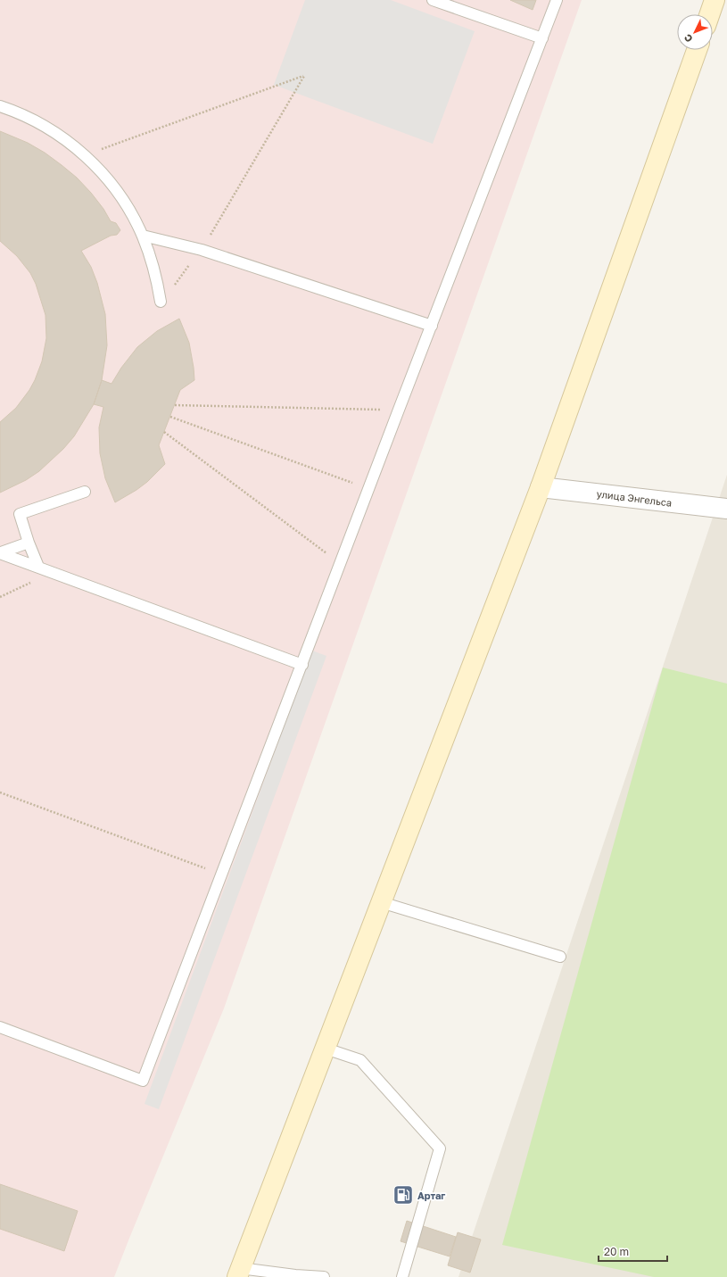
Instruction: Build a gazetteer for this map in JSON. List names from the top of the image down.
{
  "streets": {
    "street": ["улица Энгельса"]
  },
  "places": {
    "fuel station": ["Артаг"]
  },
  "scale_bar": "20 m",
  "north": "bottom left"
}
